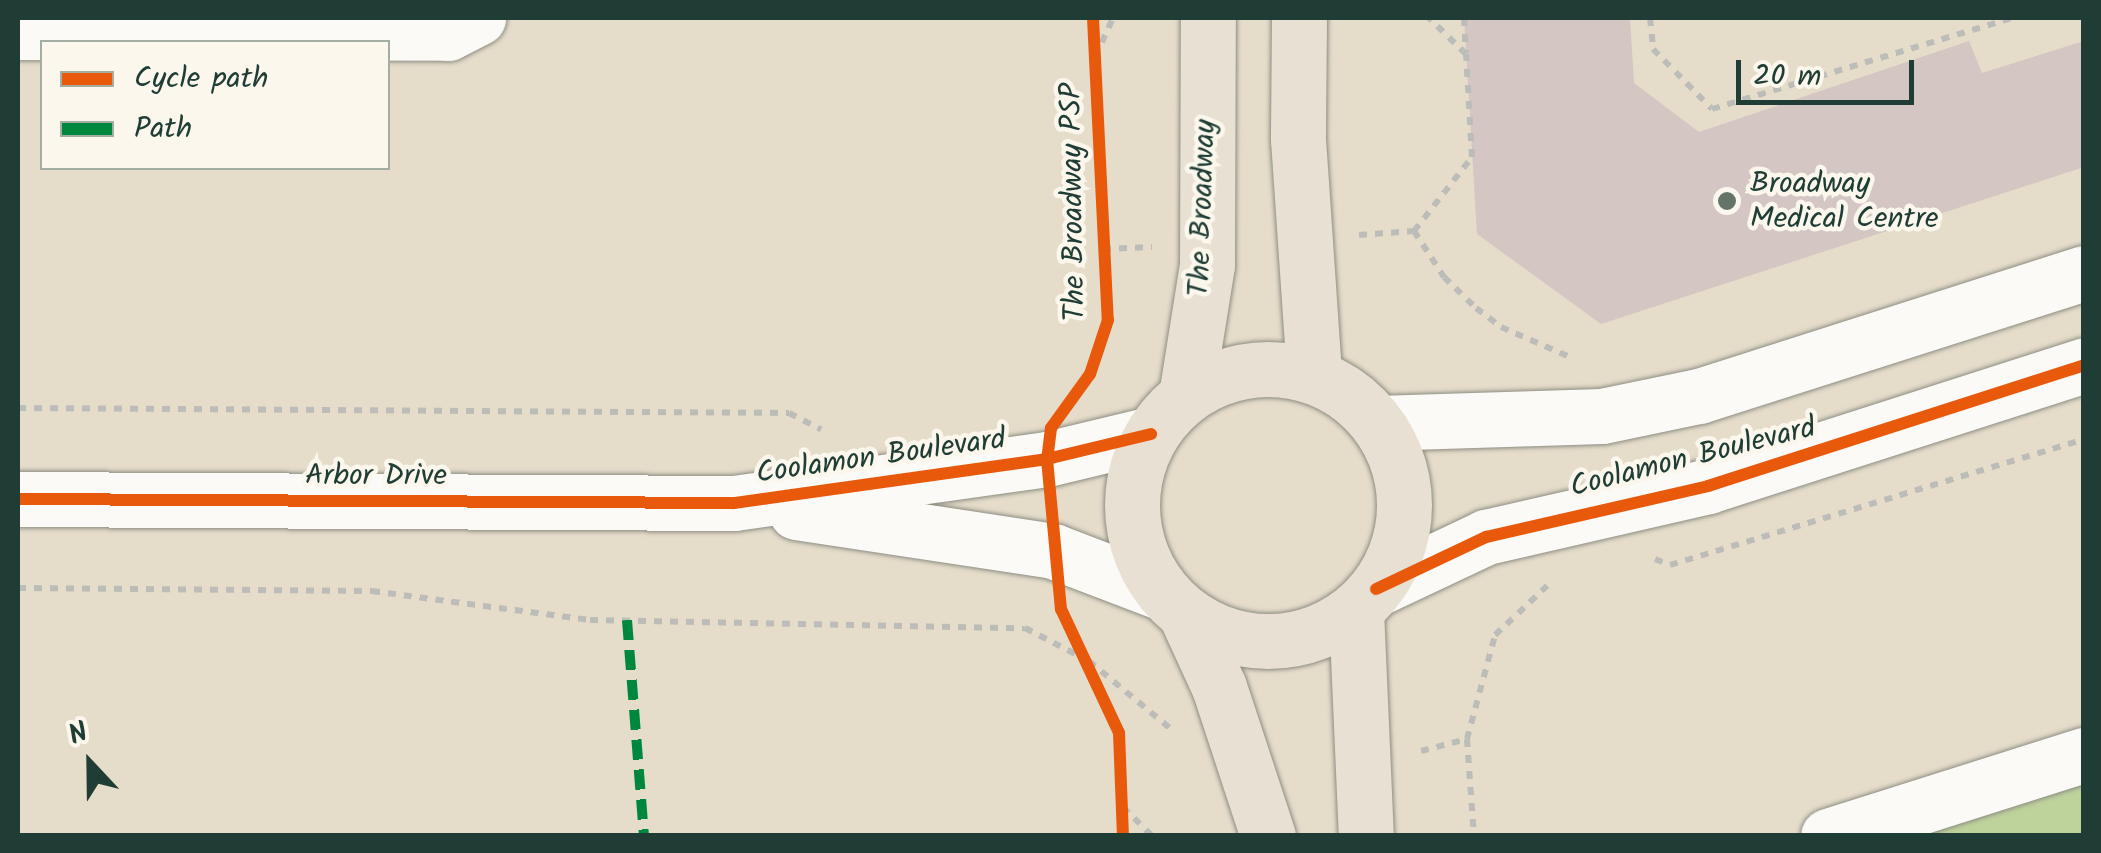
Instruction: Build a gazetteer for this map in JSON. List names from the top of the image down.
{
  "streets": {
    "main road": ["The Broadway"],
    "street": ["Coolamon Boulevard", "Arbor Drive"],
    "cycle path": ["The Broadway PSP"]
  },
  "crossings": [
    ["The Broadway", "Coolamon Boulevard"],
    ["Coolamon Boulevard", "Arbor Drive"]
  ],
  "places": ["Broadway Medical Centre"],
  "legend": ["Cycle path", "Path"],
  "scale_bar": "20 m",
  "north": "top"
}
